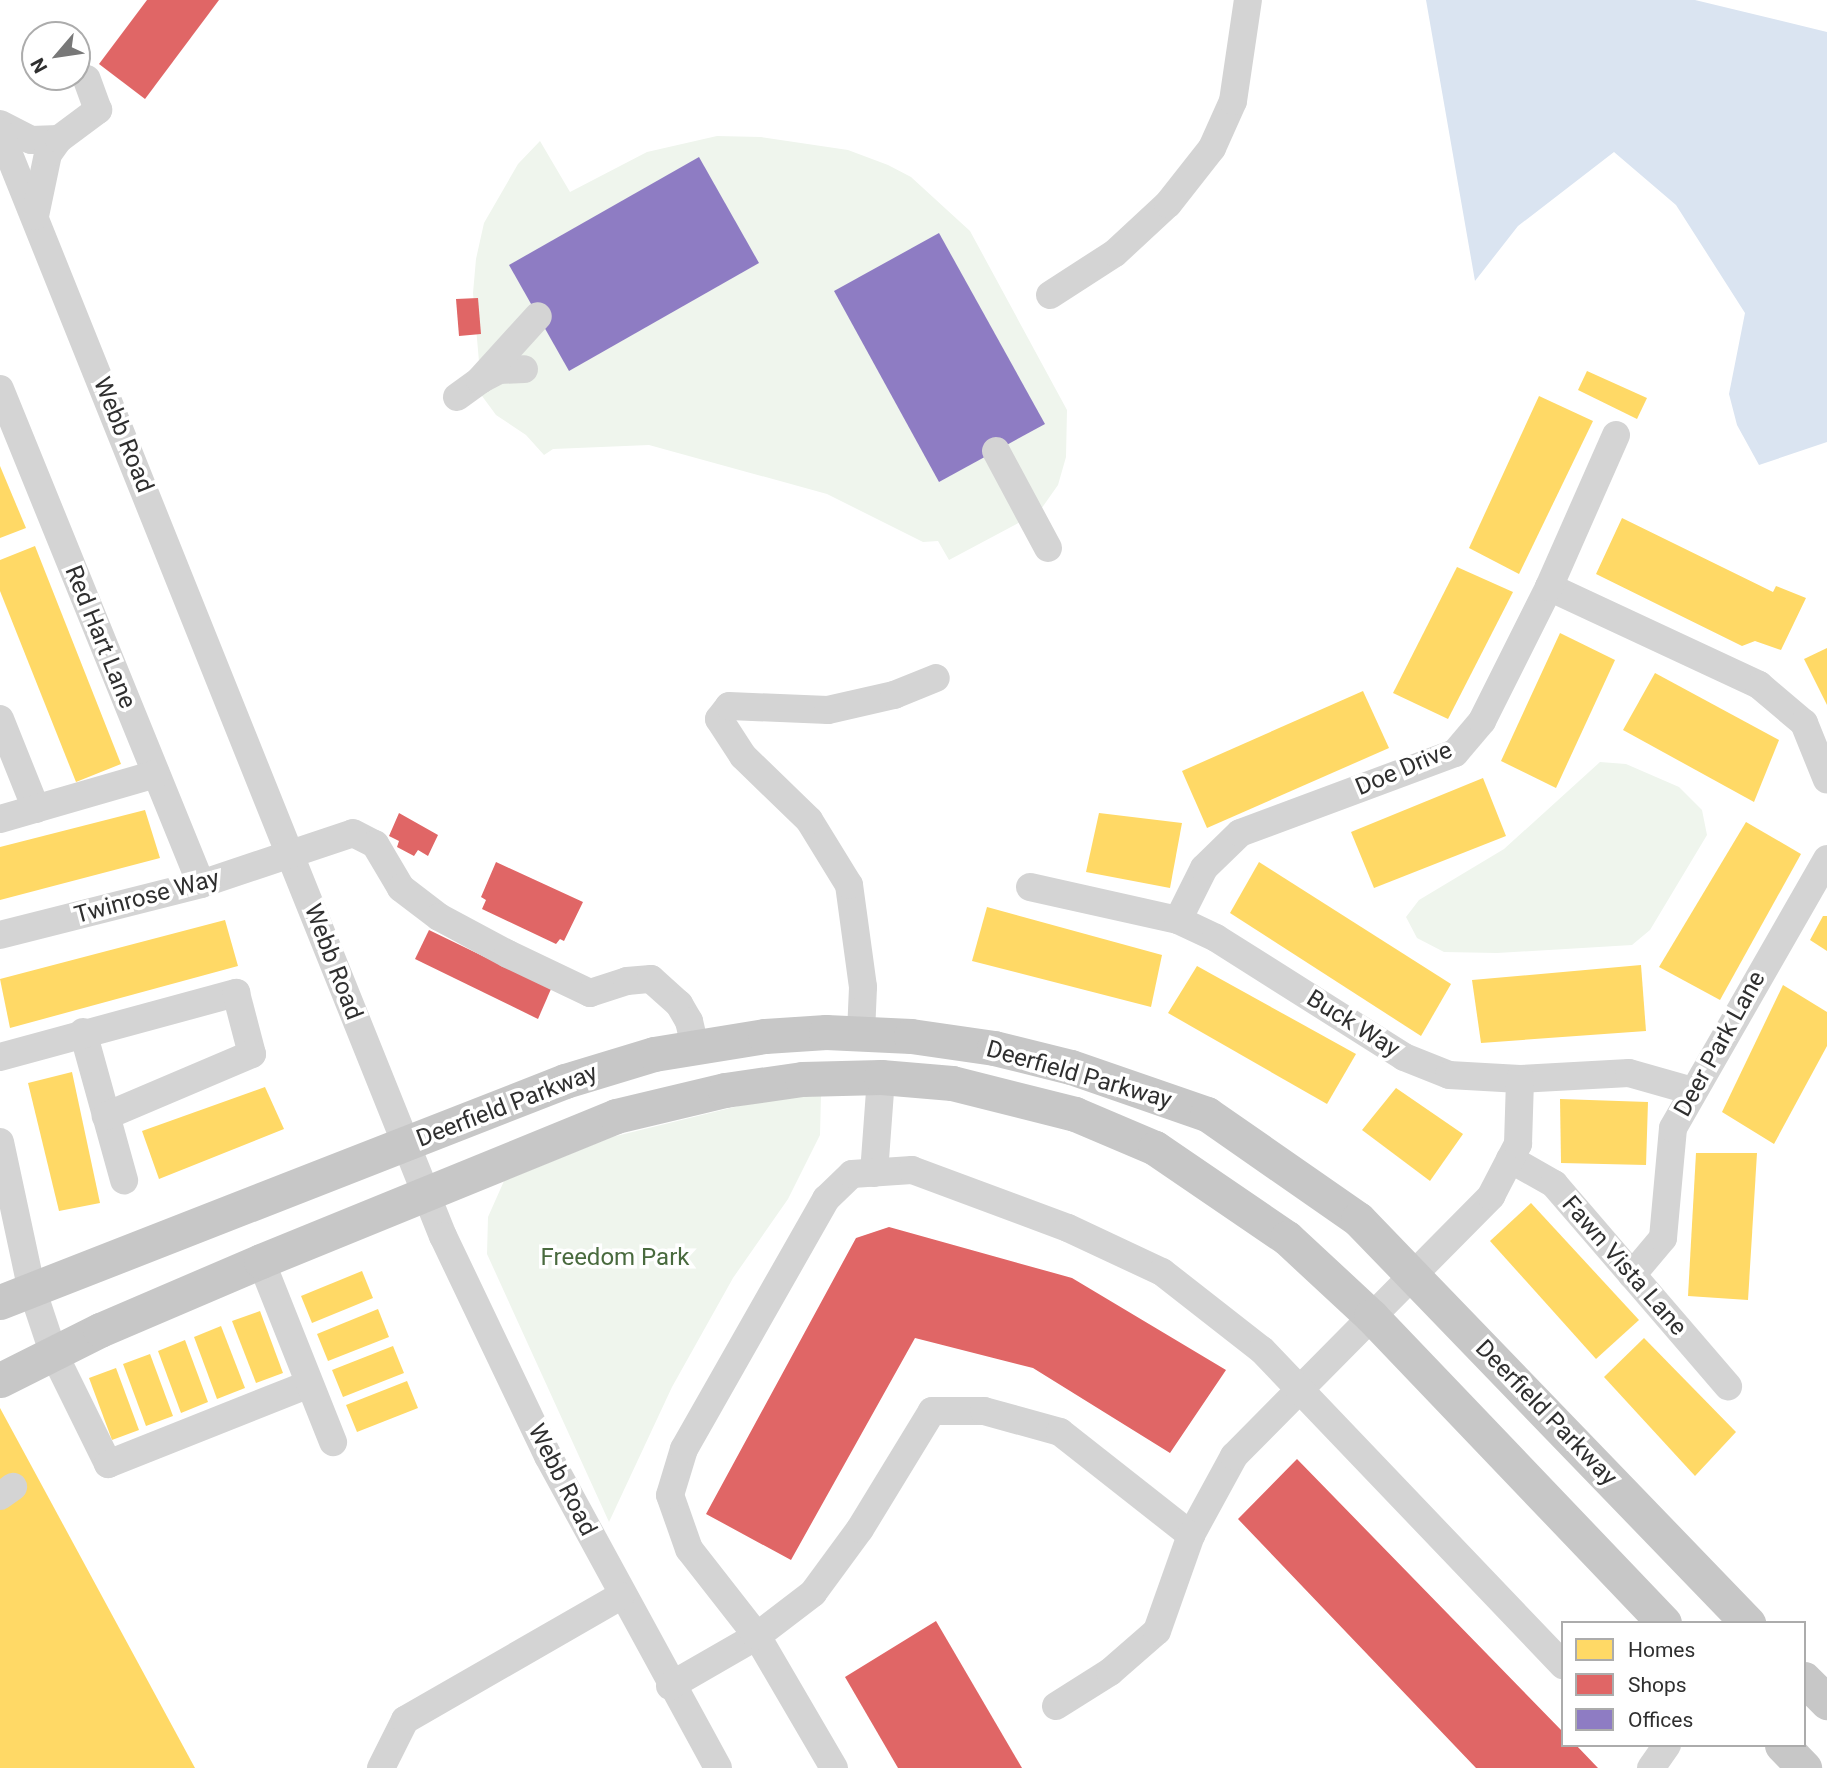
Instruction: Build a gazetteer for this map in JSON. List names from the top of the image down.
{
  "streets": {
    "main road": ["Deerfield Parkway"],
    "street": [
      "Webb Road",
      "Red Hart Lane",
      "Doe Drive",
      "Twinrose Way",
      "Buck Way",
      "Deer Park Lane",
      "Fawn Vista Lane"
    ]
  },
  "crossings": [
    ["Webb Road", "Twinrose Way"],
    ["Webb Road", "Deerfield Parkway"],
    ["Red Hart Lane", "Twinrose Way"],
    ["Doe Drive", "Buck Way"],
    ["Twinrose Way", "Deerfield Parkway"],
    ["Buck Way", "Deer Park Lane"],
    ["Deer Park Lane", "Fawn Vista Lane"]
  ],
  "parks": ["Freedom Park"],
  "legend": ["Homes", "Shops", "Offices"],
  "north": "bottom left"
}
